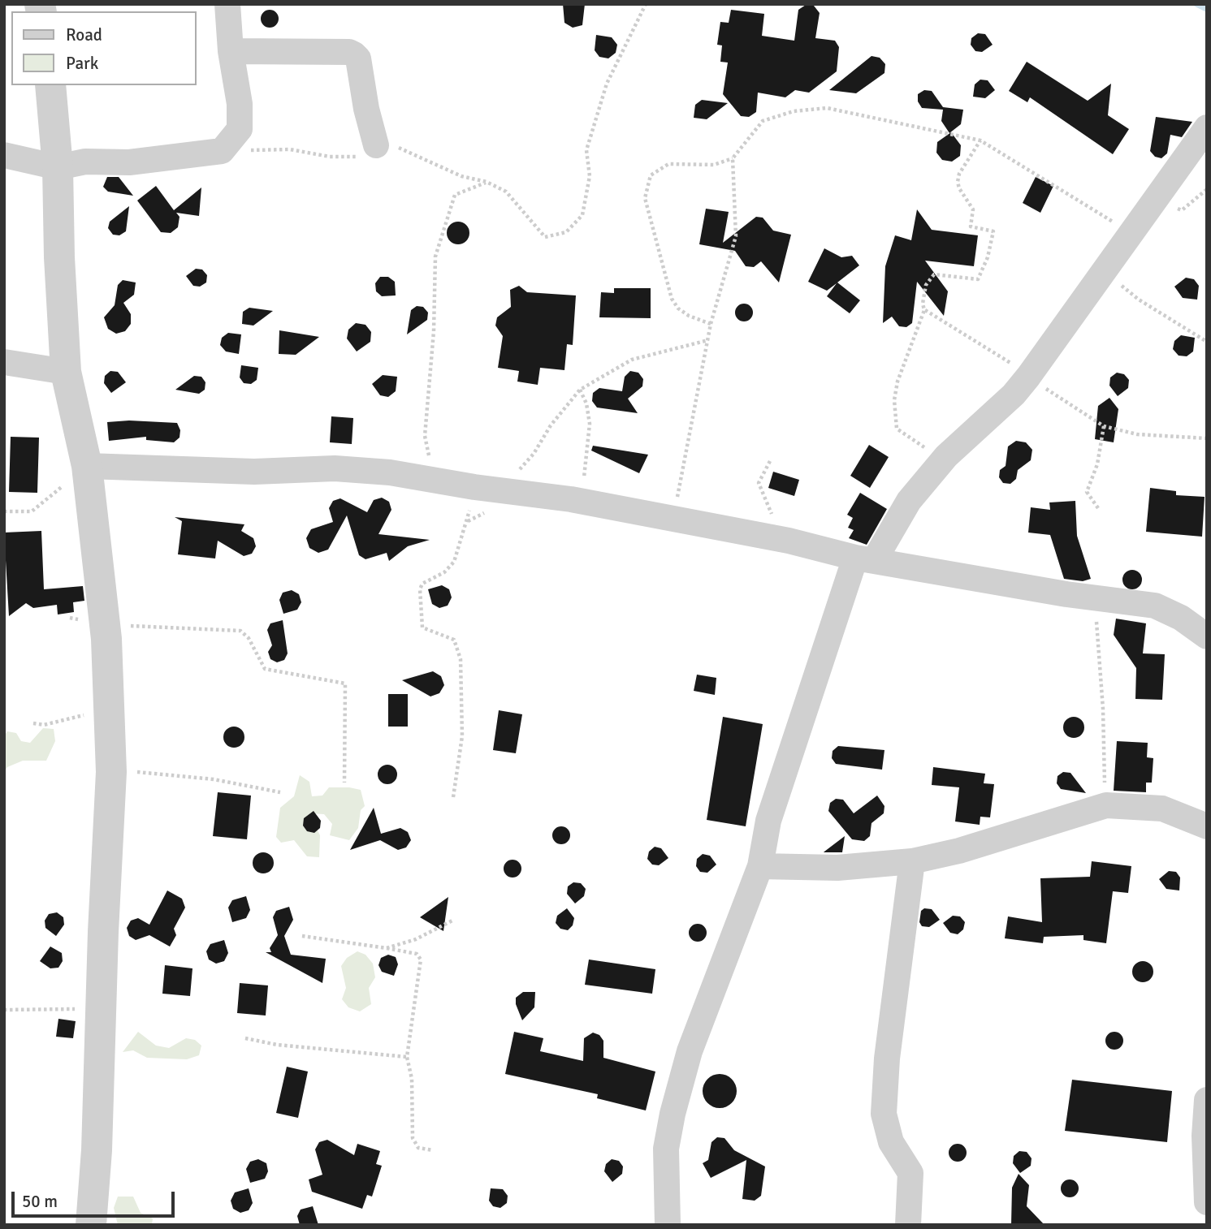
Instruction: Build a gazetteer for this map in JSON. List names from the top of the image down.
{
  "legend": ["Road", "Park"],
  "scale_bar": "50 m"
}
